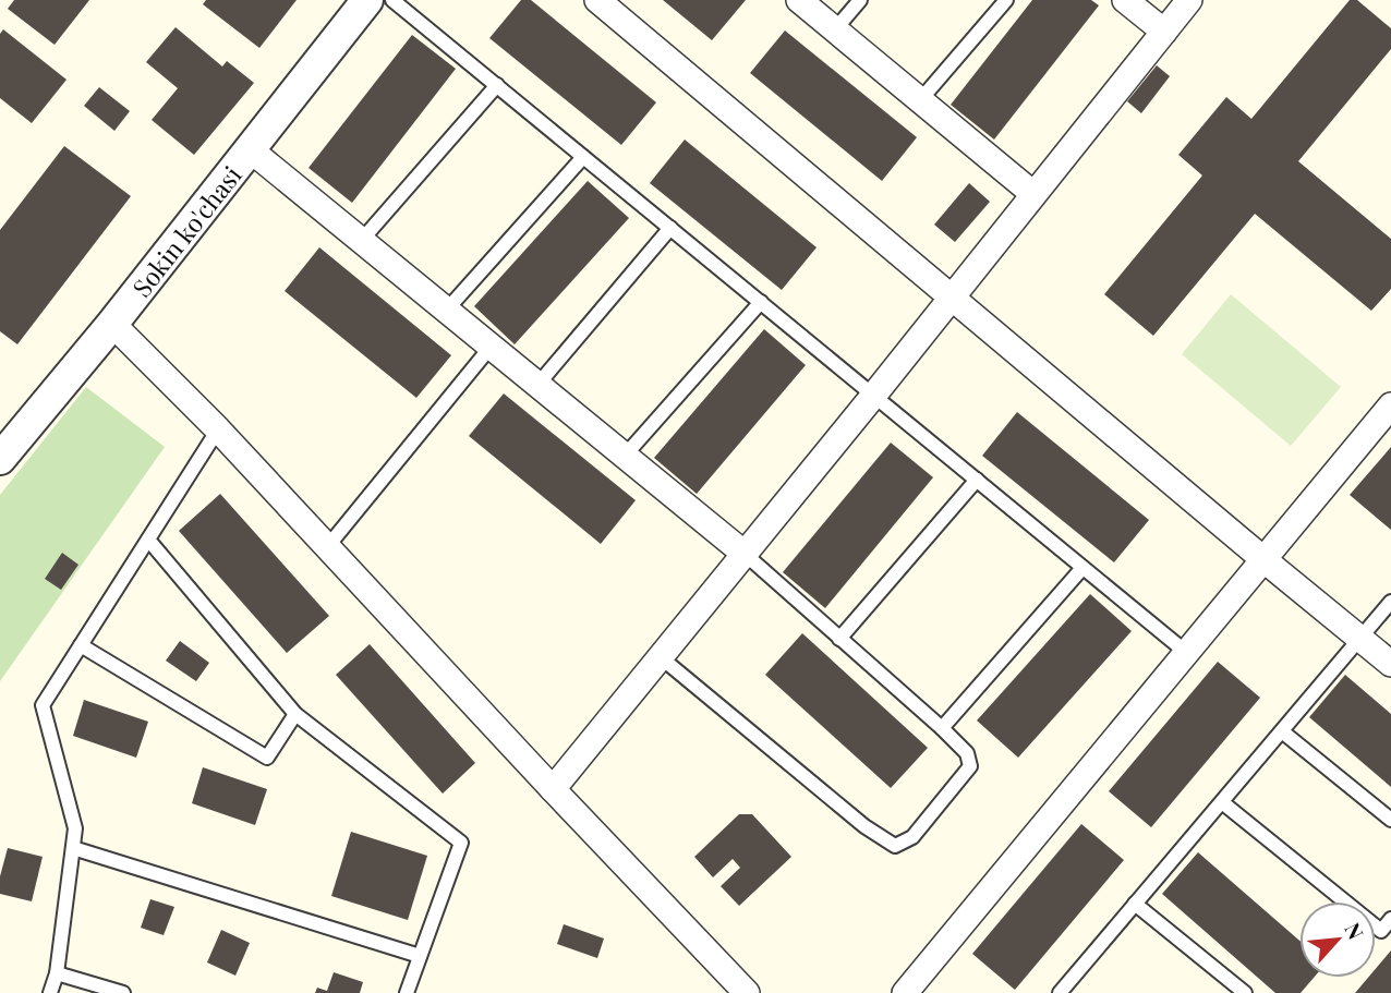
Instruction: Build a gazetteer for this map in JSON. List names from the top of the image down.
{
  "streets": {
    "street": ["Sokin ko'chasi"]
  },
  "north": "top right"
}
